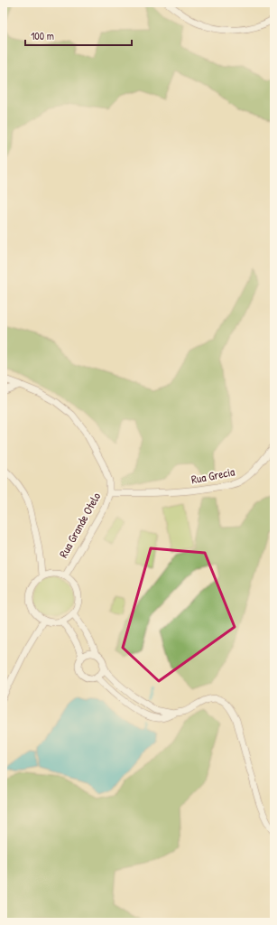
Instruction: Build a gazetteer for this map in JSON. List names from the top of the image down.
{
  "streets": {
    "street": ["Rua Grecia", "Rua Grande Otelo"]
  },
  "crossings": [
    ["Rua Grecia", "Rua Grande Otelo"]
  ],
  "scale_bar": "100 m"
}
